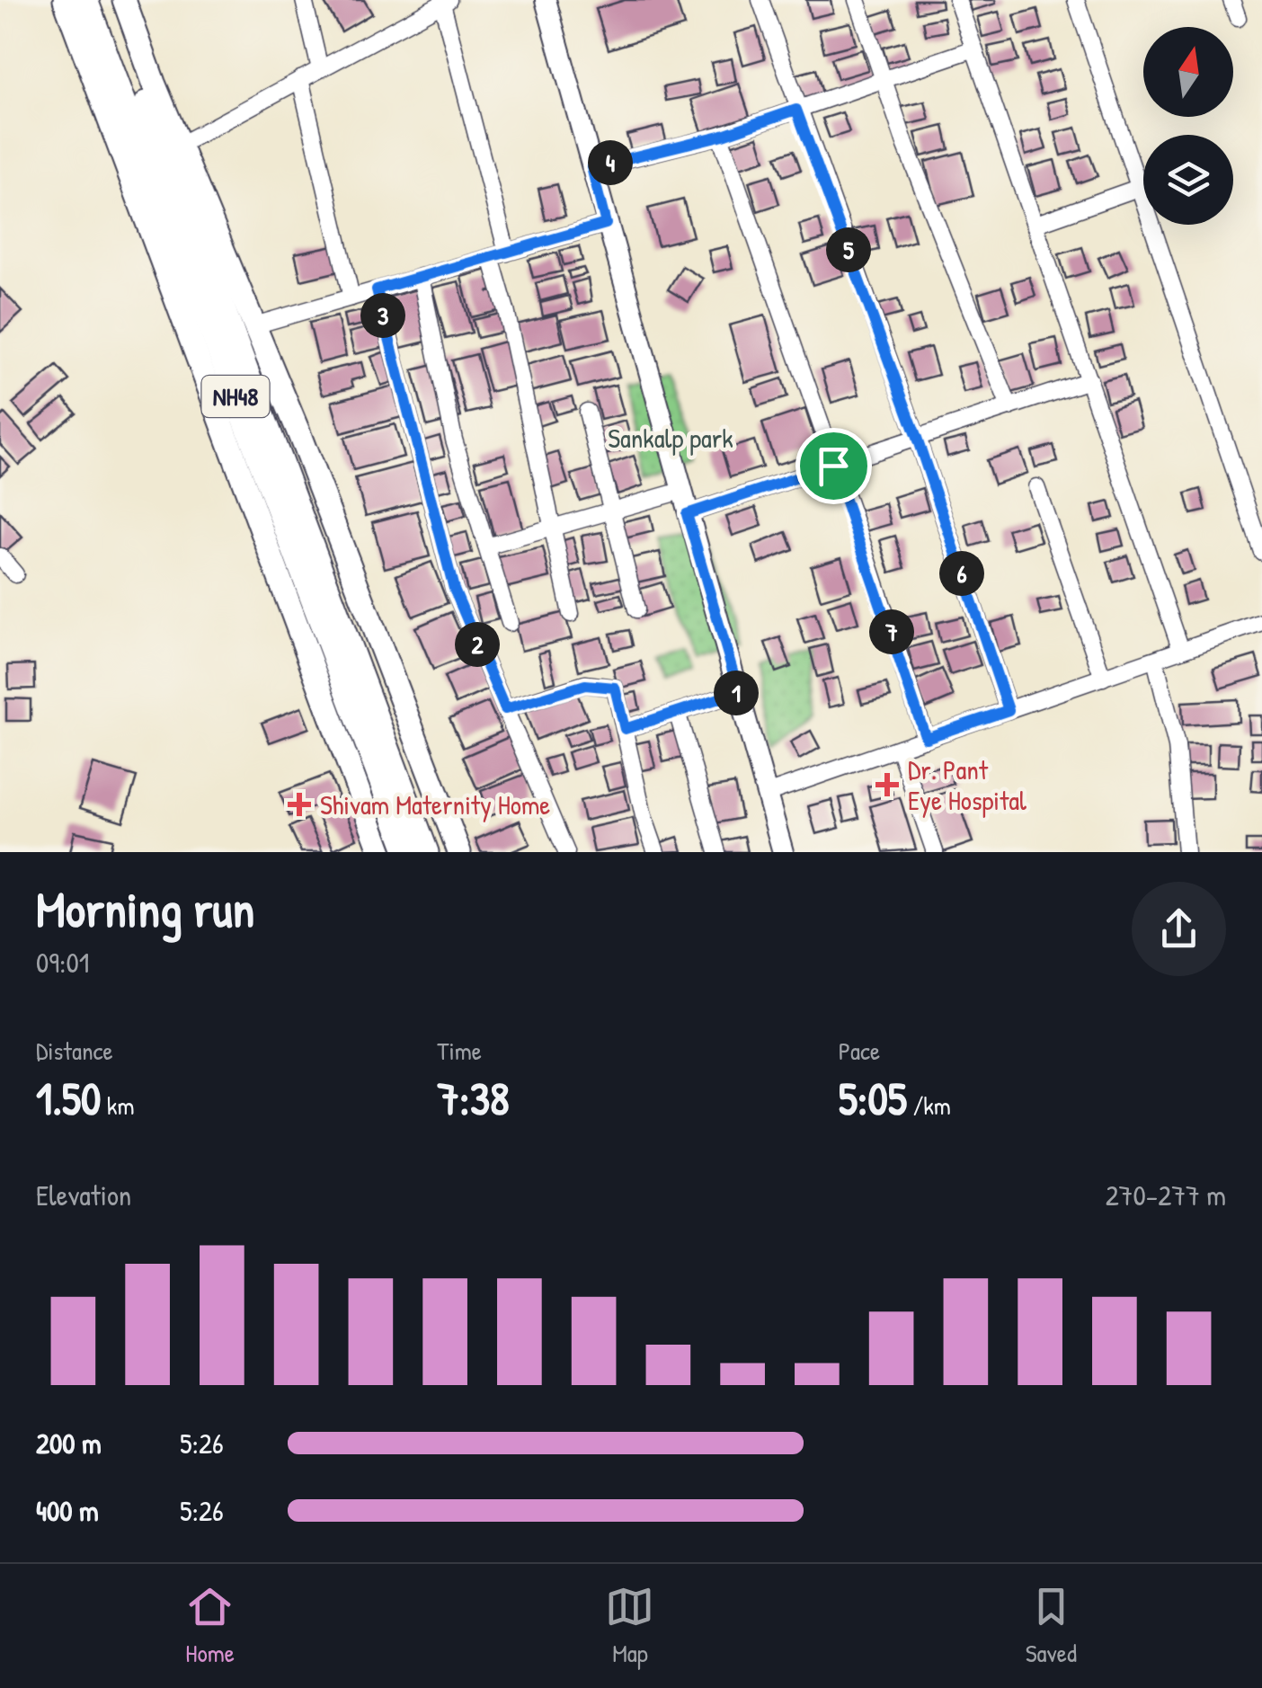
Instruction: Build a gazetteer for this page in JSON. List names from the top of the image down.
{
  "streets": {
    "highway": ["NH48"]
  },
  "parks": ["Sankalp park"],
  "places": {
    "health": ["Dr. Pant Eye Hospital", "Shivam Maternity Home"]
  },
  "north": "top",
  "page": {
    "pins": [
      "4",
      "5",
      "3",
      "6",
      "7",
      "2",
      "1"
    ],
    "heading": ["Morning run", "09:01"],
    "stats": [
      ["Distance", "1.50 km"],
      ["Time", "7:38"],
      ["Pace", "5:05 /km"]
    ],
    "chart": ["Elevation", "270–277 m"],
    "list": [
      {
        "name": "200 m",
        "note": "5:26"
      },
      {
        "name": "400 m",
        "note": "5:26"
      }
    ],
    "tabs": ["Home", "Map", "Saved"]
  }
}
